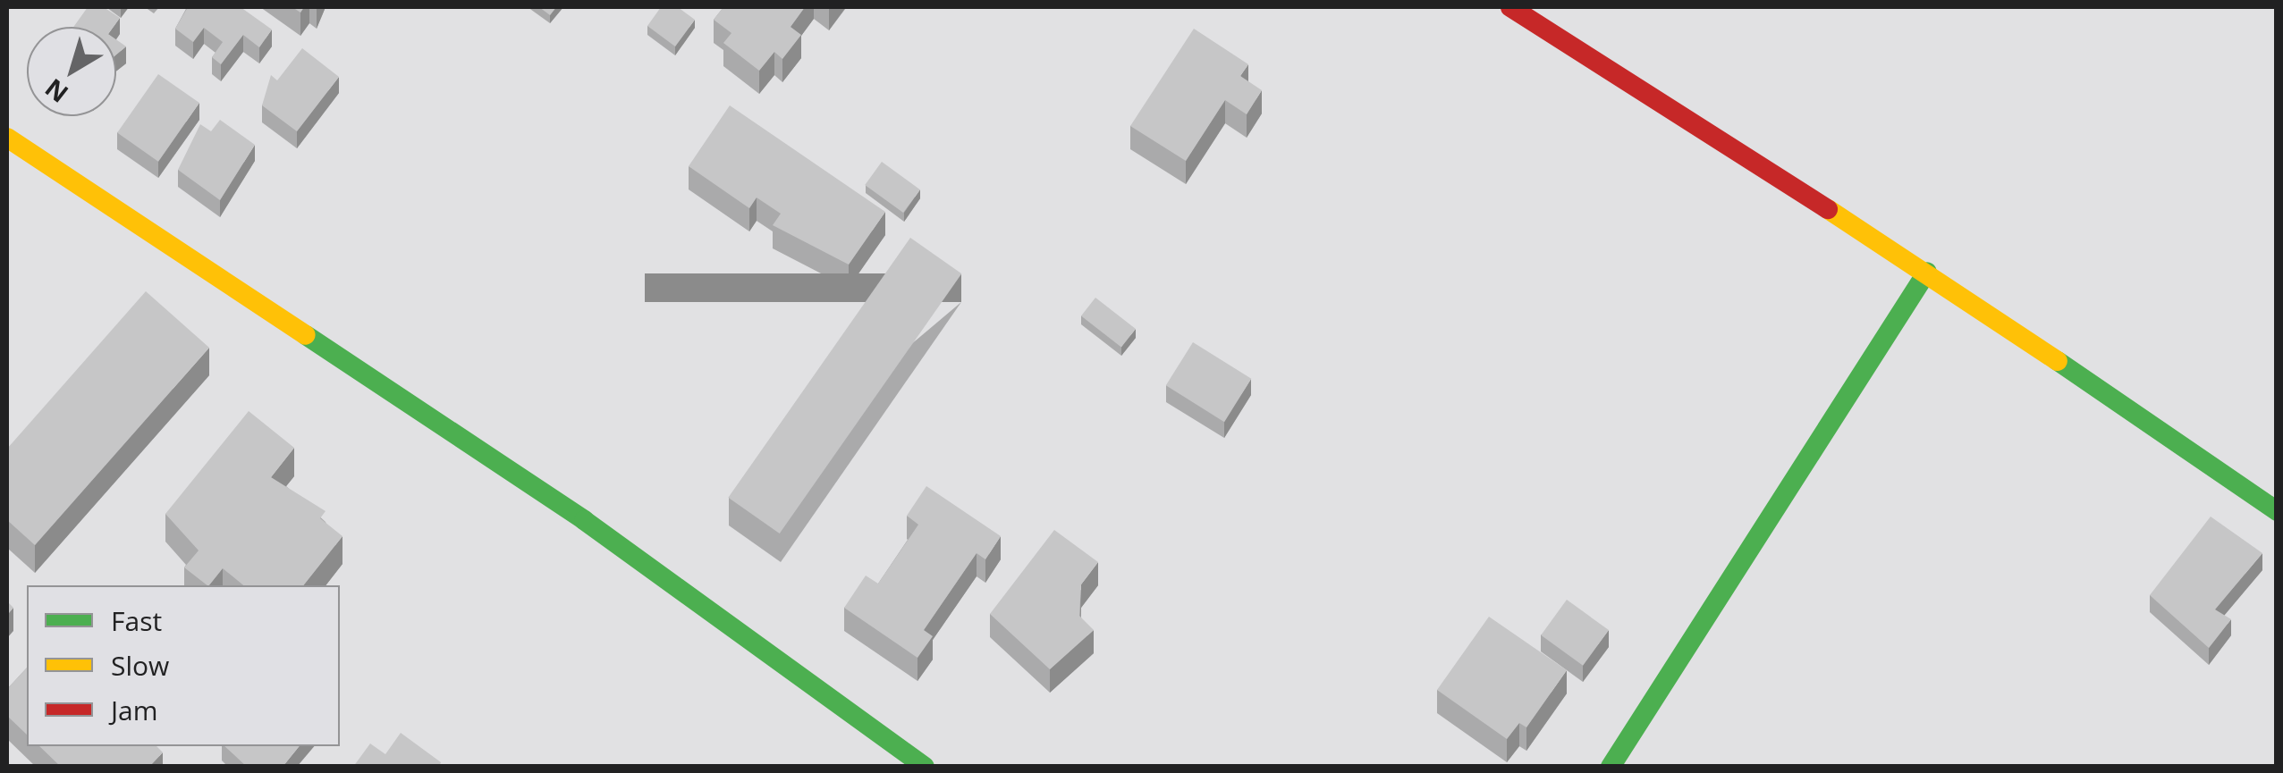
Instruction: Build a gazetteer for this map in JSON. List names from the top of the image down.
{
  "legend": ["Fast", "Slow", "Jam"],
  "north": "bottom left"
}
